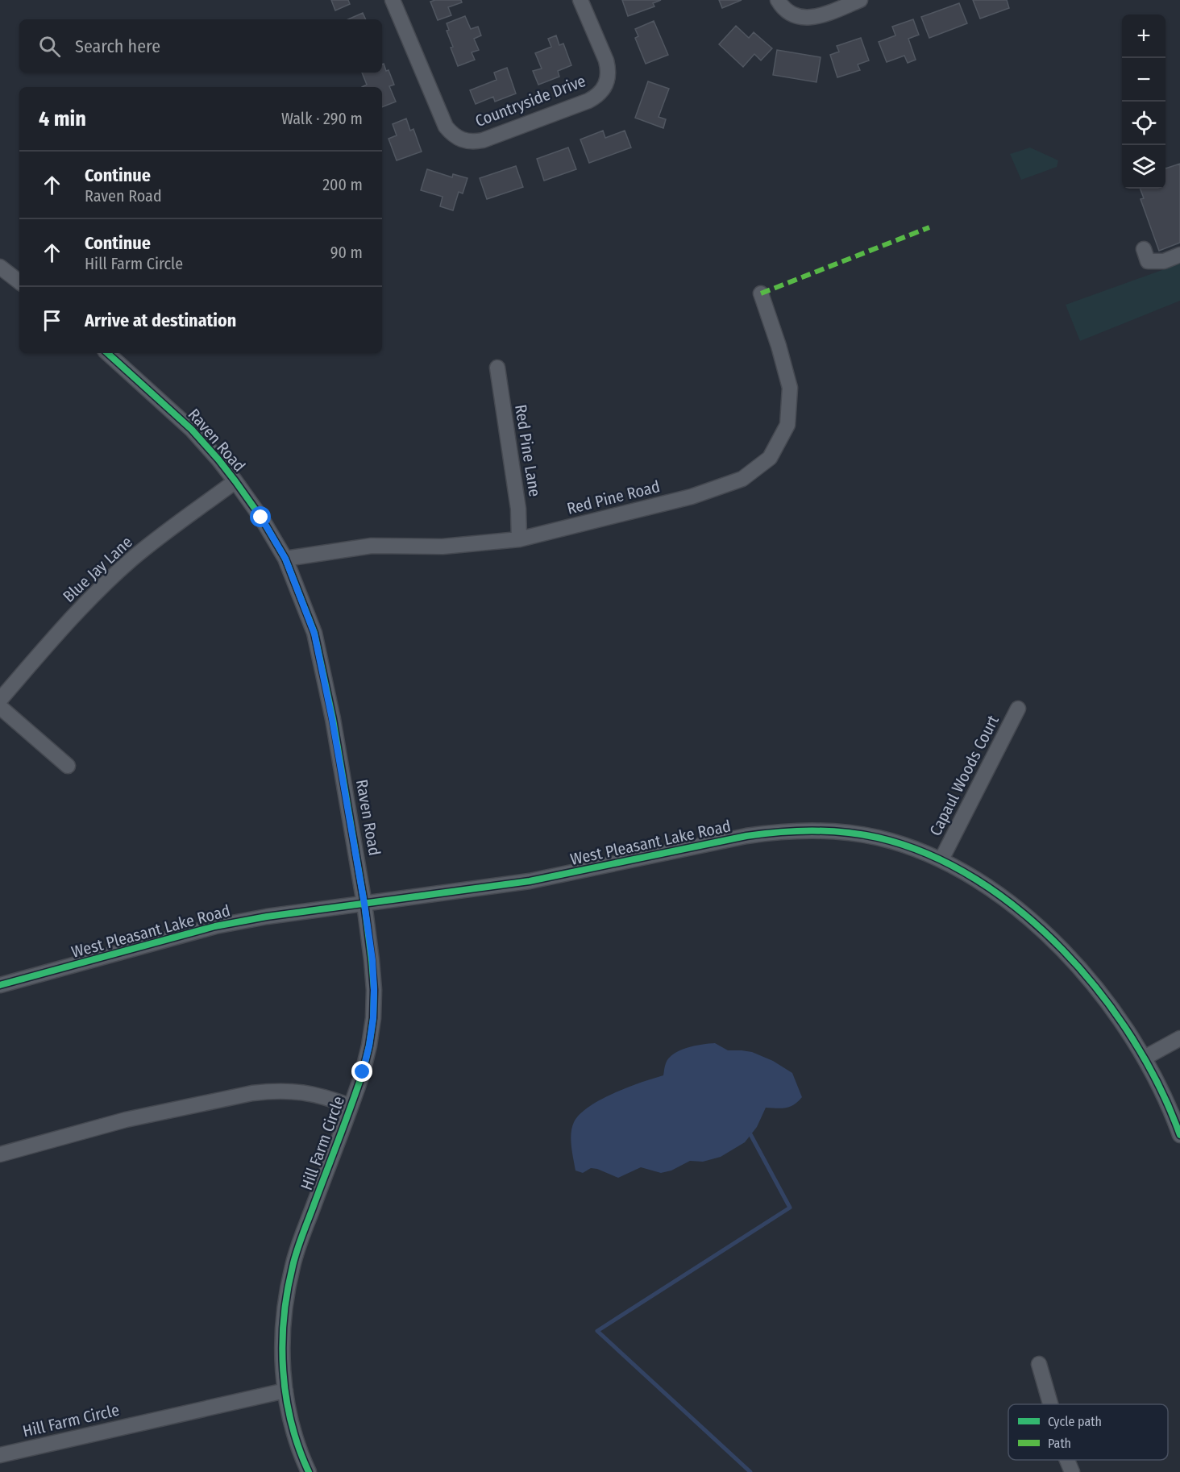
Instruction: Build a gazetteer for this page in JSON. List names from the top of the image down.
{
  "streets": {
    "street": [
      "Countryside Drive",
      "Raven Road",
      "Red Pine Lane",
      "Red Pine Road",
      "Blue Jay Lane",
      "Capaul Woods Court",
      "West Pleasant Lake Road",
      "Hill Farm Circle"
    ]
  },
  "crossings": [
    ["Raven Road", "Red Pine Road"],
    ["Raven Road", "Blue Jay Lane"],
    ["Raven Road", "West Pleasant Lake Road"],
    ["Raven Road", "Hill Farm Circle"],
    ["Red Pine Lane", "Red Pine Road"],
    ["Capaul Woods Court", "West Pleasant Lake Road"],
    ["West Pleasant Lake Road", "Hill Farm Circle"]
  ],
  "legend": ["Cycle path", "Path"],
  "page": {
    "map_buttons": ["+", "−"],
    "search": "Search here",
    "heading": ["4 min", "Walk · 290 m"],
    "list": [
      ["Continue", "Raven Road", "200 m"],
      ["Continue", "Hill Farm Circle", "90 m"],
      "Arrive at destination"
    ]
  }
}
